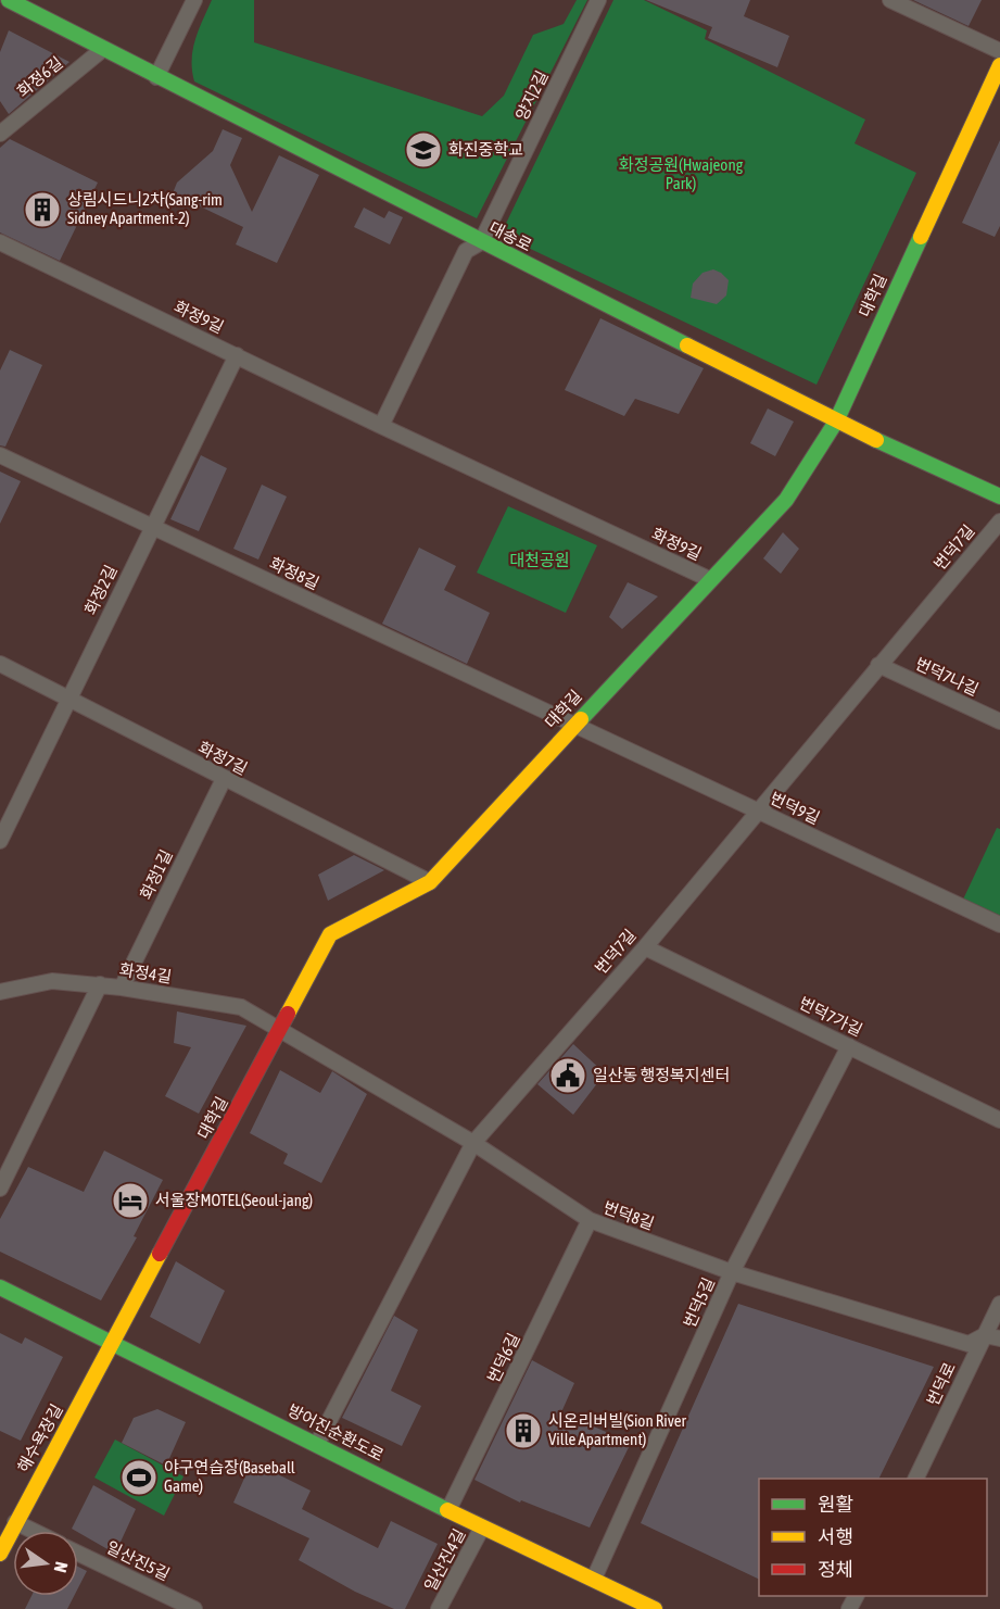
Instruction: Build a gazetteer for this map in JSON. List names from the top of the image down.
{
  "streets": {
    "street": [
      "화정6길",
      "양지2길",
      "대송로",
      "대학길",
      "화정9길",
      "번덕7길",
      "화정8길",
      "화정2길",
      "번덕7나길",
      "화정7길",
      "번덕9길",
      "화정1길",
      "화정4길",
      "번덕7가길",
      "번덕8길",
      "번덕5길",
      "번덕6길",
      "번덕로",
      "방어진순환도로",
      "해수욕장길",
      "일산진4길",
      "일산진5길"
    ]
  },
  "crossings": [
    ["화정6길", "대송로"],
    ["양지2길", "대송로"],
    ["대송로", "대학길"],
    ["대학길", "화정9길"],
    ["대학길", "화정8길"],
    ["대학길", "화정7길"],
    ["대학길", "번덕9길"],
    ["대학길", "화정4길"],
    ["대학길", "번덕8길"],
    ["대학길", "방어진순환도로"],
    ["대학길", "해수욕장길"],
    ["화정9길", "화정2길"],
    ["번덕7길", "번덕7나길"],
    ["번덕7길", "번덕9길"],
    ["번덕7길", "번덕7가길"],
    ["번덕7길", "번덕8길"],
    ["번덕7길", "방어진순환도로"],
    ["화정8길", "화정2길"],
    ["화정8길", "번덕9길"],
    ["화정2길", "화정7길"],
    ["화정7길", "화정1길"],
    ["화정1길", "화정4길"],
    ["화정4길", "번덕8길"],
    ["번덕7가길", "번덕5길"],
    ["번덕8길", "번덕5길"],
    ["번덕8길", "번덕6길"],
    ["번덕8길", "번덕로"],
    ["번덕5길", "방어진순환도로"],
    ["번덕6길", "방어진순환도로"],
    ["방어진순환도로", "해수욕장길"],
    ["방어진순환도로", "일산진4길"]
  ],
  "parks": ["화정공원(Hwajeong Park)", "대천공원"],
  "places": {
    "school or university": ["화진중학교"],
    "building": ["상림시드니2차(Sang-rim Sidney Apartment-2)", "시온리버빌(Sion River Ville Apartment)"],
    "public building": ["일산동 행정복지센터"],
    "hotel": ["서울장MOTEL(Seoul-jang)"],
    "sports": ["야구연습장(Baseball Game)"]
  },
  "legend": ["원활", "서행", "정체"],
  "north": "right"
}
